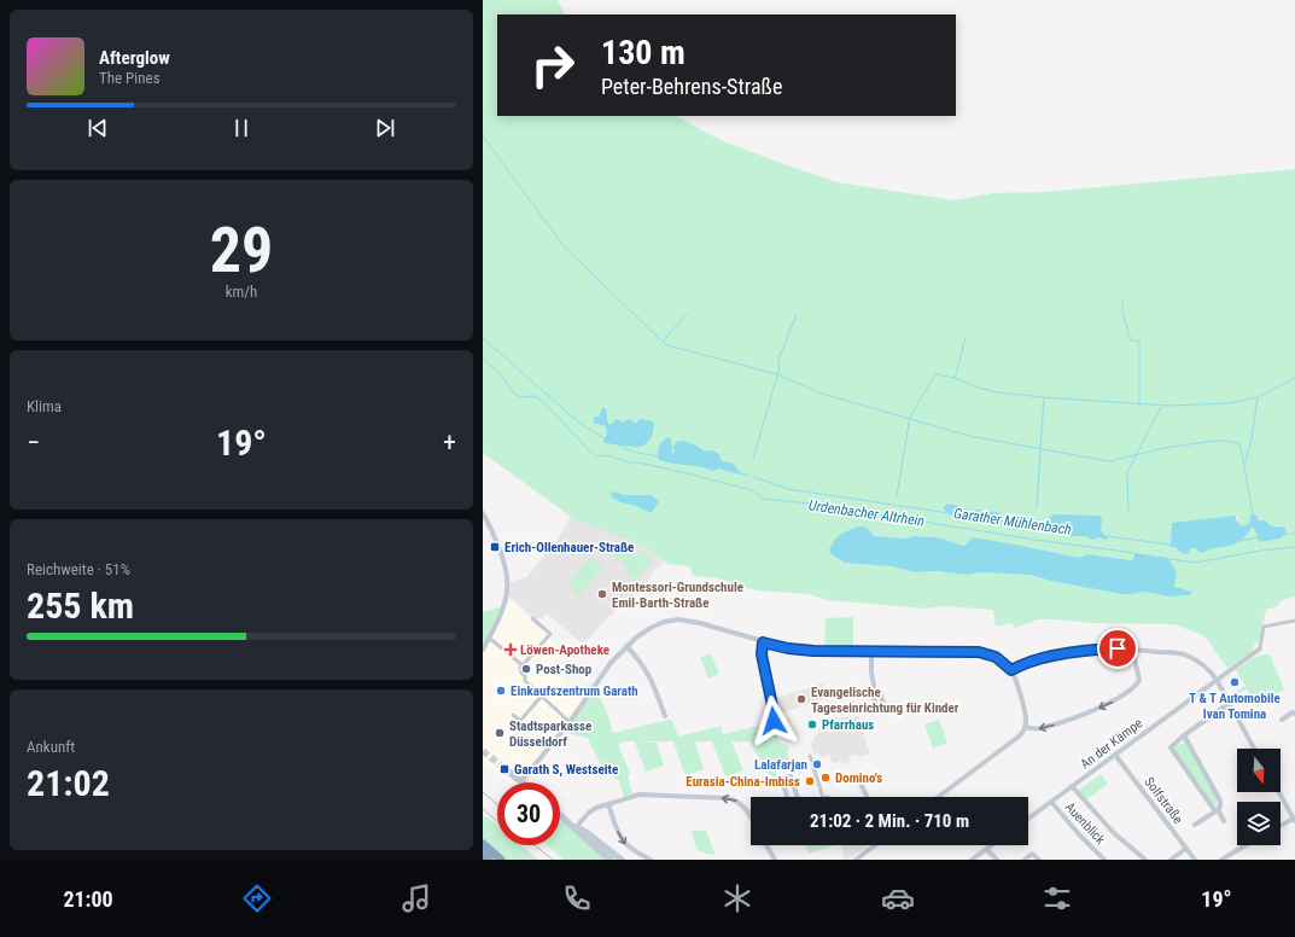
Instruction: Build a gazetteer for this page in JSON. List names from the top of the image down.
{
  "streets": {
    "street": ["An der Kämpe", "Solfstraße", "Auenblick"]
  },
  "crossings": [
    ["An der Kämpe", "Solfstraße"],
    ["An der Kämpe", "Auenblick"]
  ],
  "water": ["Urdenbacher Altrhein", "Garather Mühlenbach"],
  "places": {
    "transit": ["Erich-Ollenhauer-Straße", "Garath S, Westseite"],
    "other": [
      "Montessori-Grundschule Emil-Barth-Straße",
      "Post-Shop",
      "T & T Automobile Ivan Tomina",
      "Einkaufszentrum Garath",
      "Evangelische Tageseinrichtung für Kinder",
      "Pfarrhaus",
      "Stadtsparkasse Düsseldorf",
      "Lalafarjan",
      "Domino's",
      "Eurasia-China-Imbiss"
    ],
    "health": ["Löwen-Apotheke"]
  },
  "north": "bottom",
  "page": {
    "turn": ["130 m", "Peter-Behrens-Straße"],
    "song": ["Afterglow", "The Pines"],
    "tile": [
      ["29", "km/h"],
      "Klima",
      ["Reichweite · 51%", "255 km"],
      ["Ankunft", "21:02"]
    ],
    "heat": ["−", "19°", "+"],
    "limit": "30",
    "trip": "21:02 · 2 Min. · 710 m",
    "tabs": ["21:00", "19°"]
  }
}
